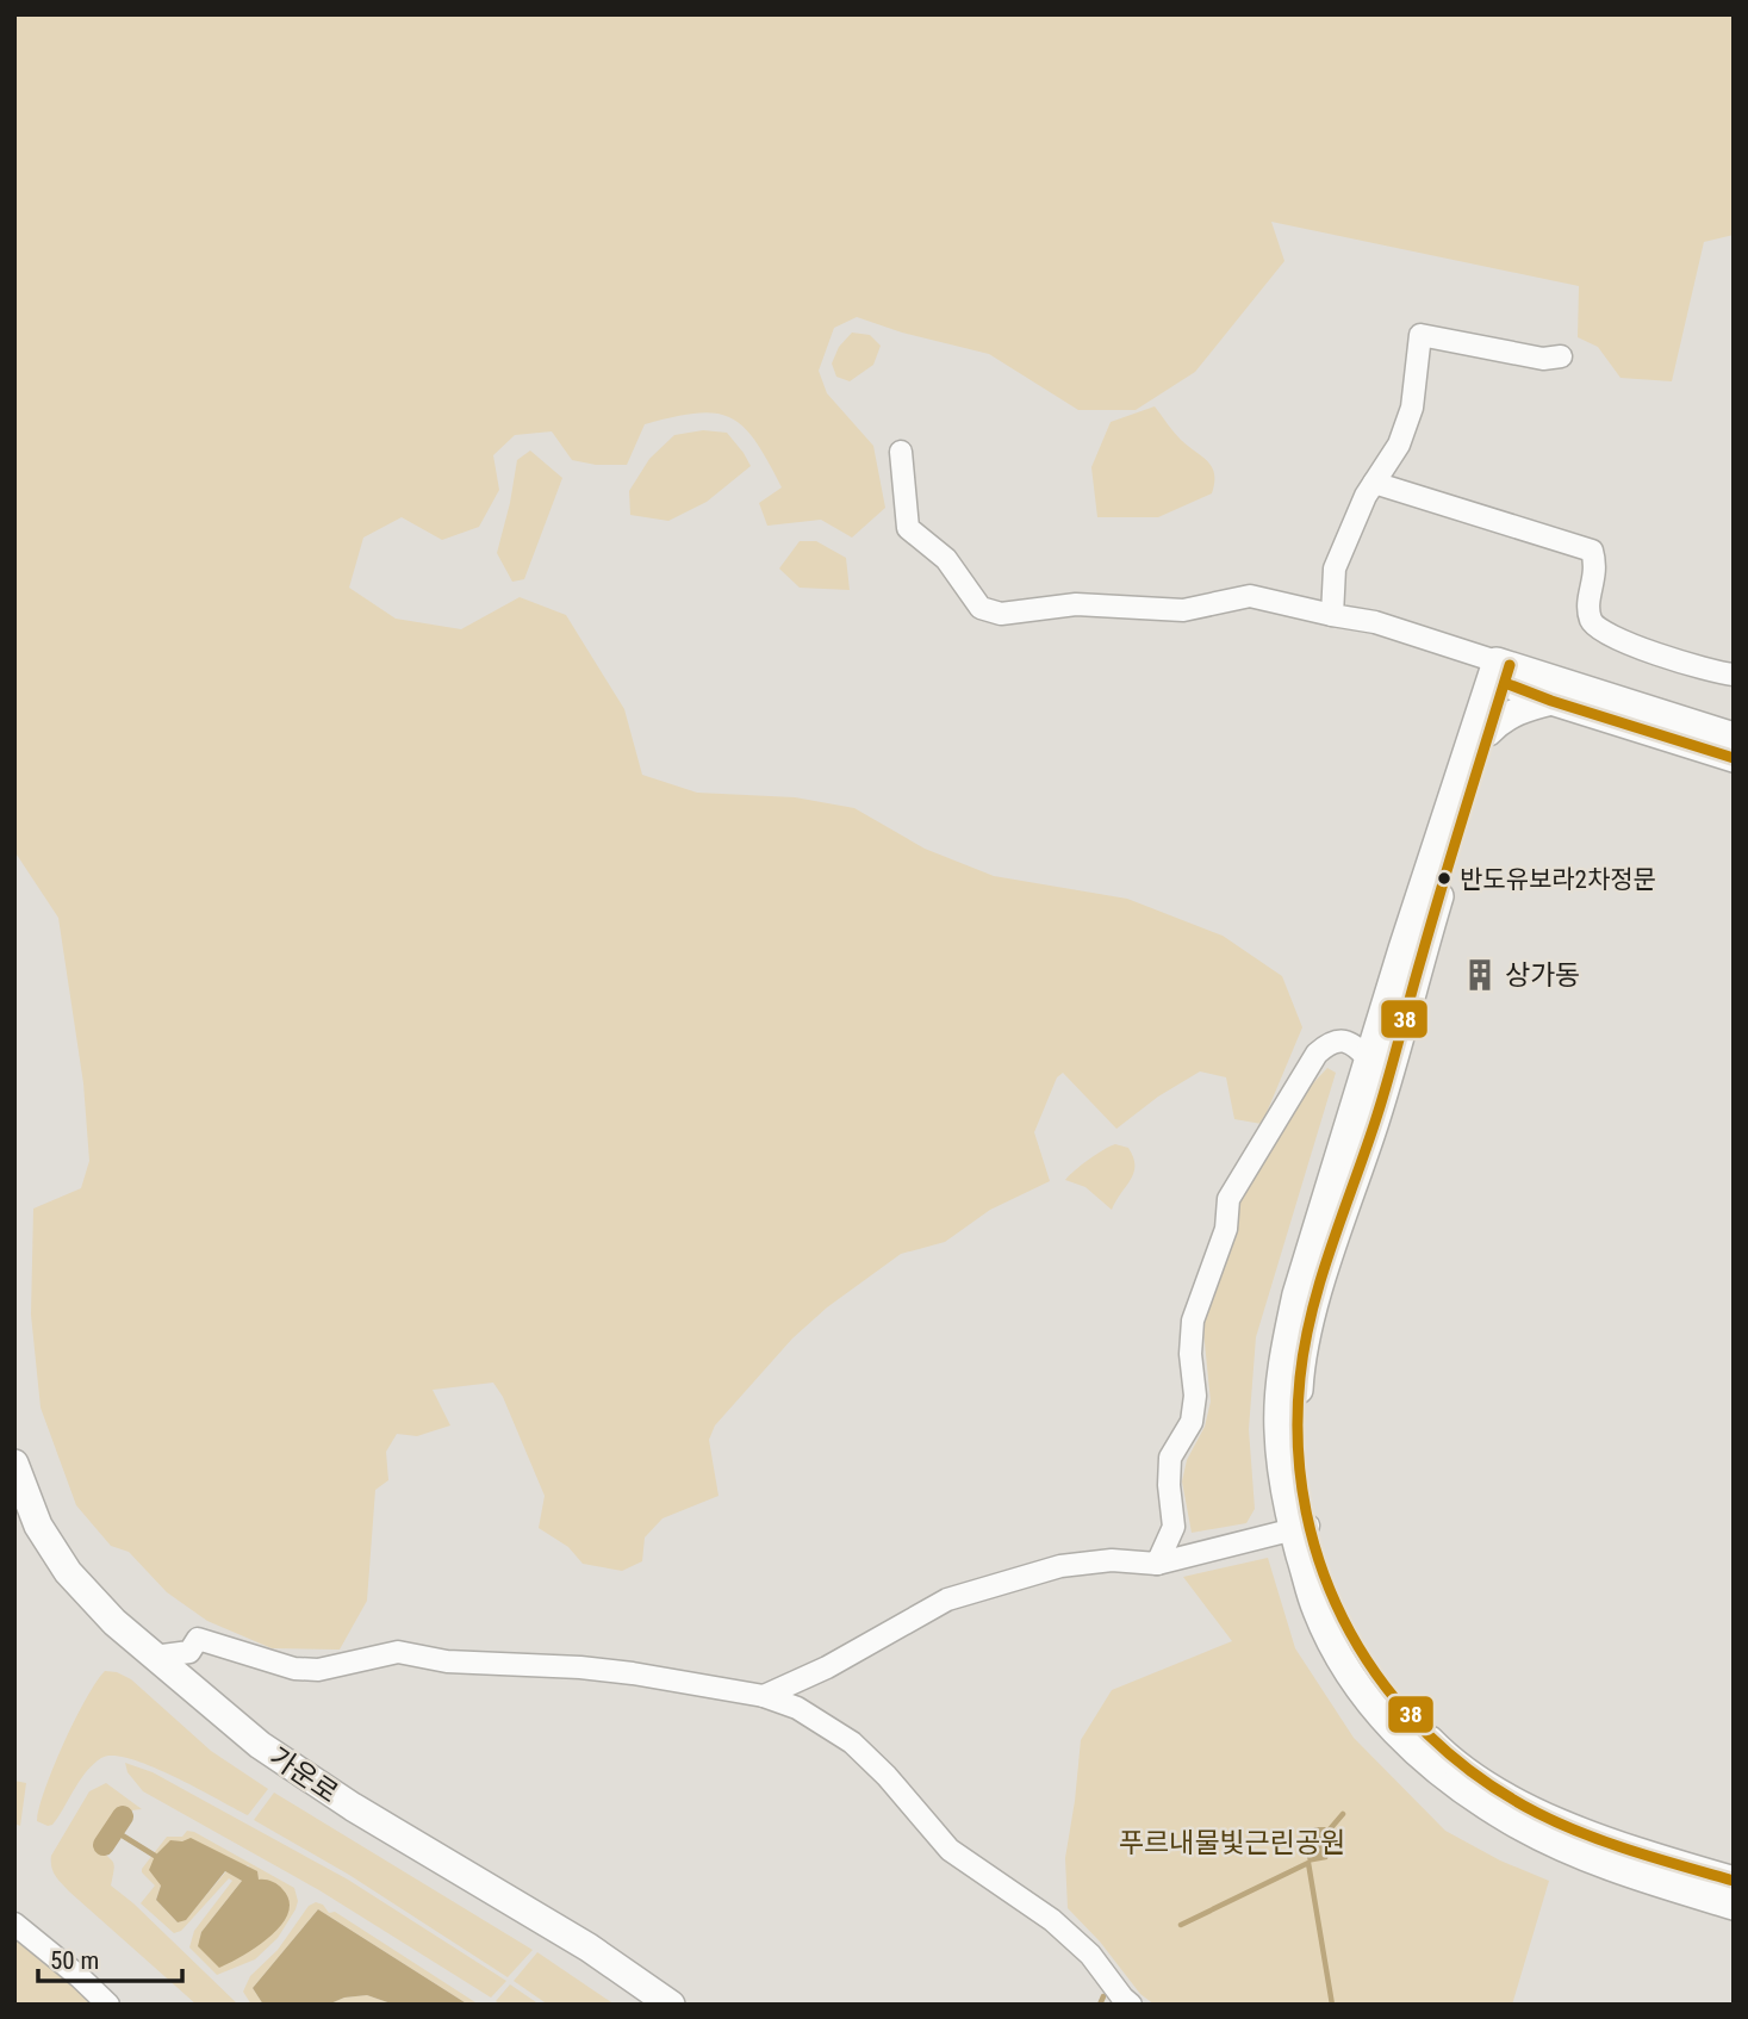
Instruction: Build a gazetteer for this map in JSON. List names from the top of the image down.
{
  "streets": {
    "street": ["가운로"]
  },
  "parks": ["푸르내물빛근린공원"],
  "places": {
    "other": ["반도유보라2차정문"],
    "building": ["상가동"]
  },
  "lines": ["transit line 38"],
  "scale_bar": "50 m"
}
